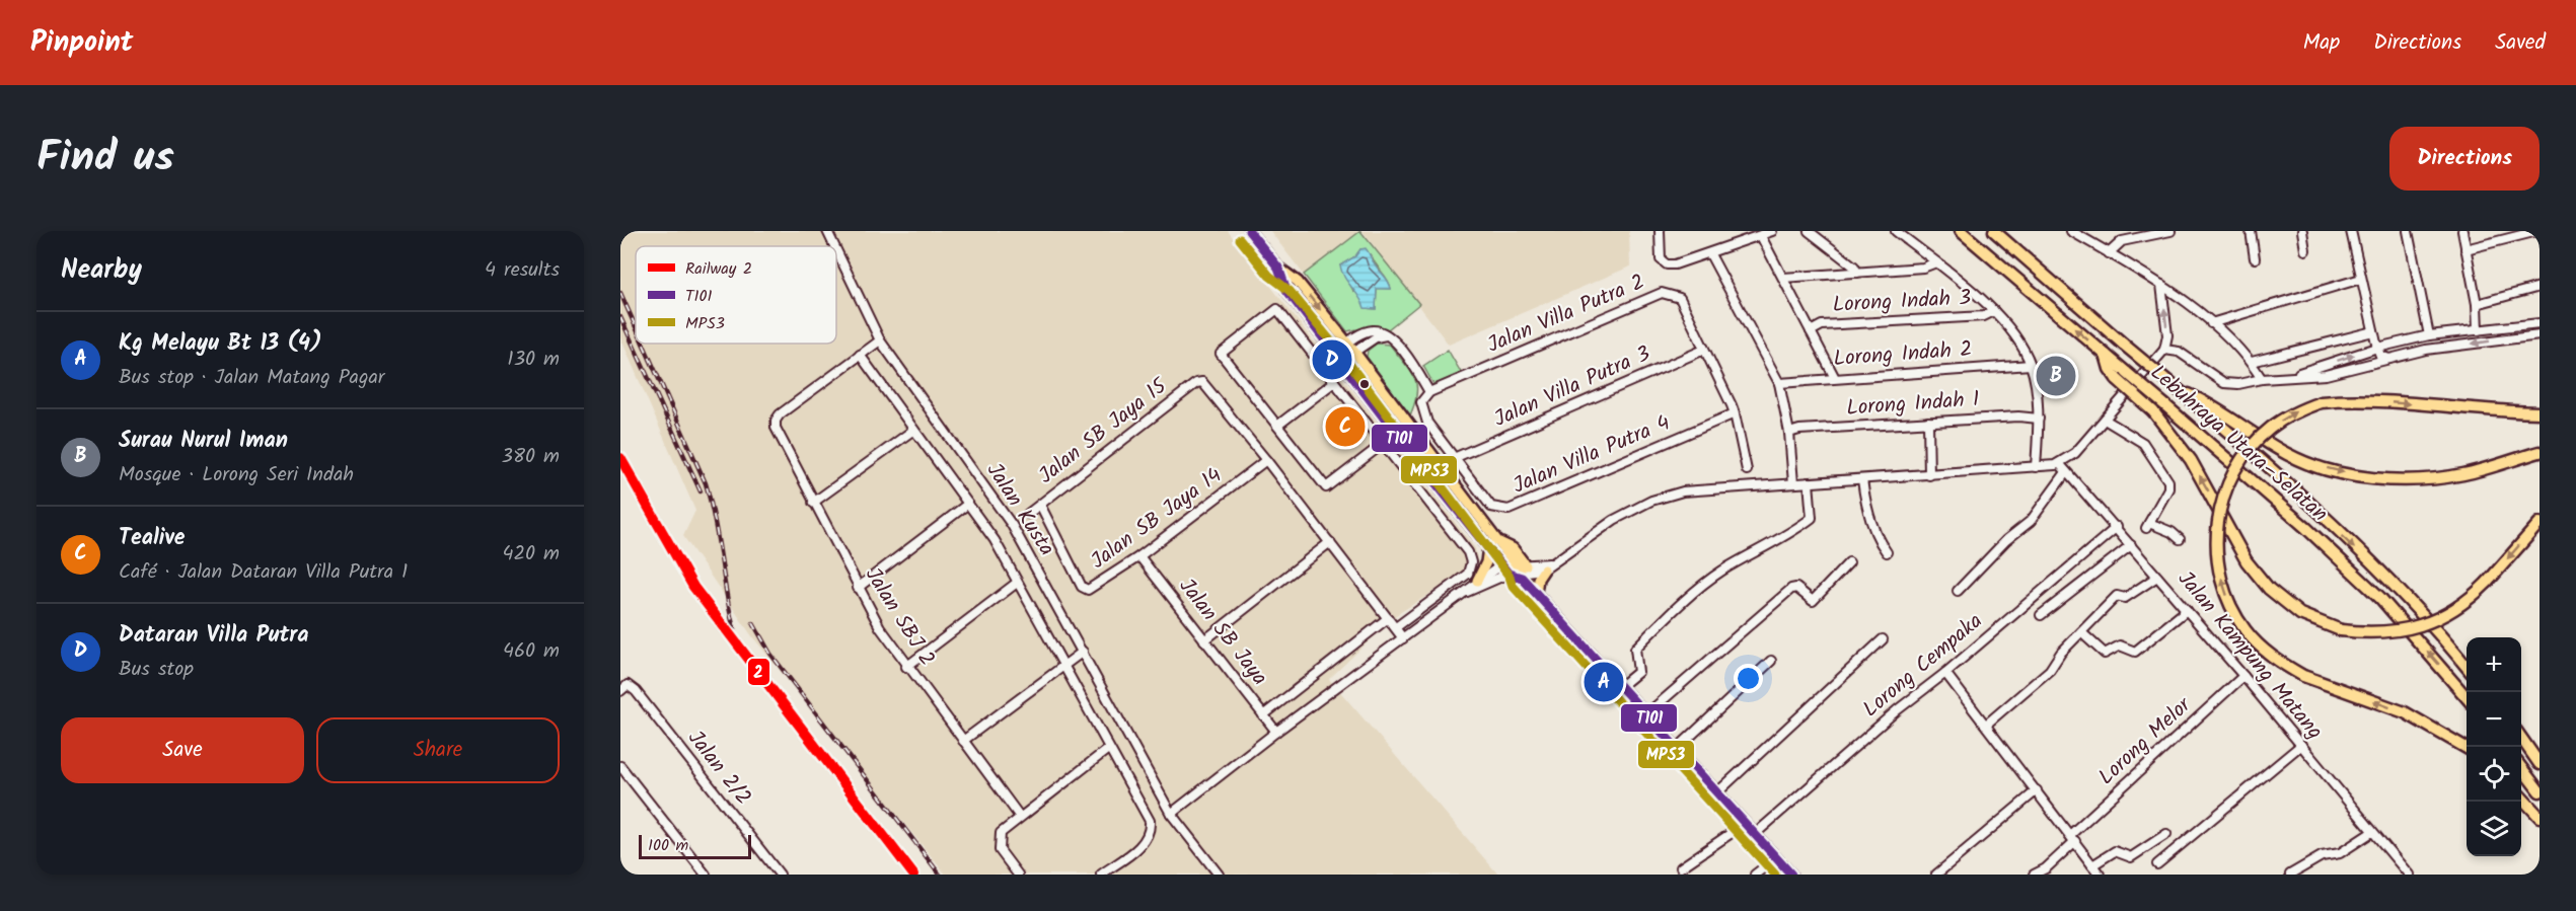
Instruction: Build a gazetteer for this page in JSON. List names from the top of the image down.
{
  "streets": {
    "highway": ["Lebuhraya Utara–Selatan"],
    "street": [
      "Lorong Indah 3",
      "Jalan Villa Putra 2",
      "Lorong Indah 2",
      "Jalan Villa Putra 3",
      "Lorong Indah 1",
      "Jalan SB Jaya 15",
      "Jalan Villa Putra 4",
      "Jalan Kusta",
      "Jalan SB Jaya 14",
      "Jalan SBJ 2",
      "Jalan SB Jaya",
      "Jalan Kampung Matang",
      "Lorong Cempaka",
      "Lorong Melor",
      "Jalan 2/2"
    ]
  },
  "crossings": [
    ["Jalan Villa Putra 2", "Jalan Villa Putra 3"],
    ["Jalan Villa Putra 2", "Jalan Villa Putra 4"],
    ["Jalan Villa Putra 3", "Jalan Villa Putra 4"],
    ["Jalan SB Jaya 15", "Jalan SB Jaya 14"],
    ["Jalan SB Jaya 14", "Jalan SB Jaya"],
    ["Jalan Kampung Matang", "Lorong Cempaka"],
    ["Jalan Kampung Matang", "Lorong Melor"]
  ],
  "lines": ["transit line T101", "transit line MPS3", "rail line 2"],
  "legend": ["Railway 2", "T101", "MPS3"],
  "scale_bar": "100 m",
  "page": {
    "header": "Pinpoint",
    "nav": ["Map", "Directions", "Saved"],
    "title": "Find us",
    "buttons": [
      "Directions",
      ["Save", "Share"]
    ],
    "heading": ["Nearby", "4 results"],
    "list": [
      {
        "mark": "A",
        "name": "Kg Melayu Bt 13 (4)",
        "note": "Bus stop · Jalan Matang Pagar",
        "value": "130 m"
      },
      {
        "mark": "B",
        "name": "Surau Nurul Iman",
        "note": "Mosque · Lorong Seri Indah",
        "value": "380 m"
      },
      {
        "mark": "C",
        "name": "Tealive",
        "note": "Café · Jalan Dataran Villa Putra 1",
        "value": "420 m"
      },
      {
        "mark": "D",
        "name": "Dataran Villa Putra",
        "note": "Bus stop",
        "value": "460 m"
      }
    ],
    "pins": [
      "D",
      "B",
      "C",
      "A"
    ],
    "map_buttons": ["+", "−"],
    "scale": "100 m"
  }
}
